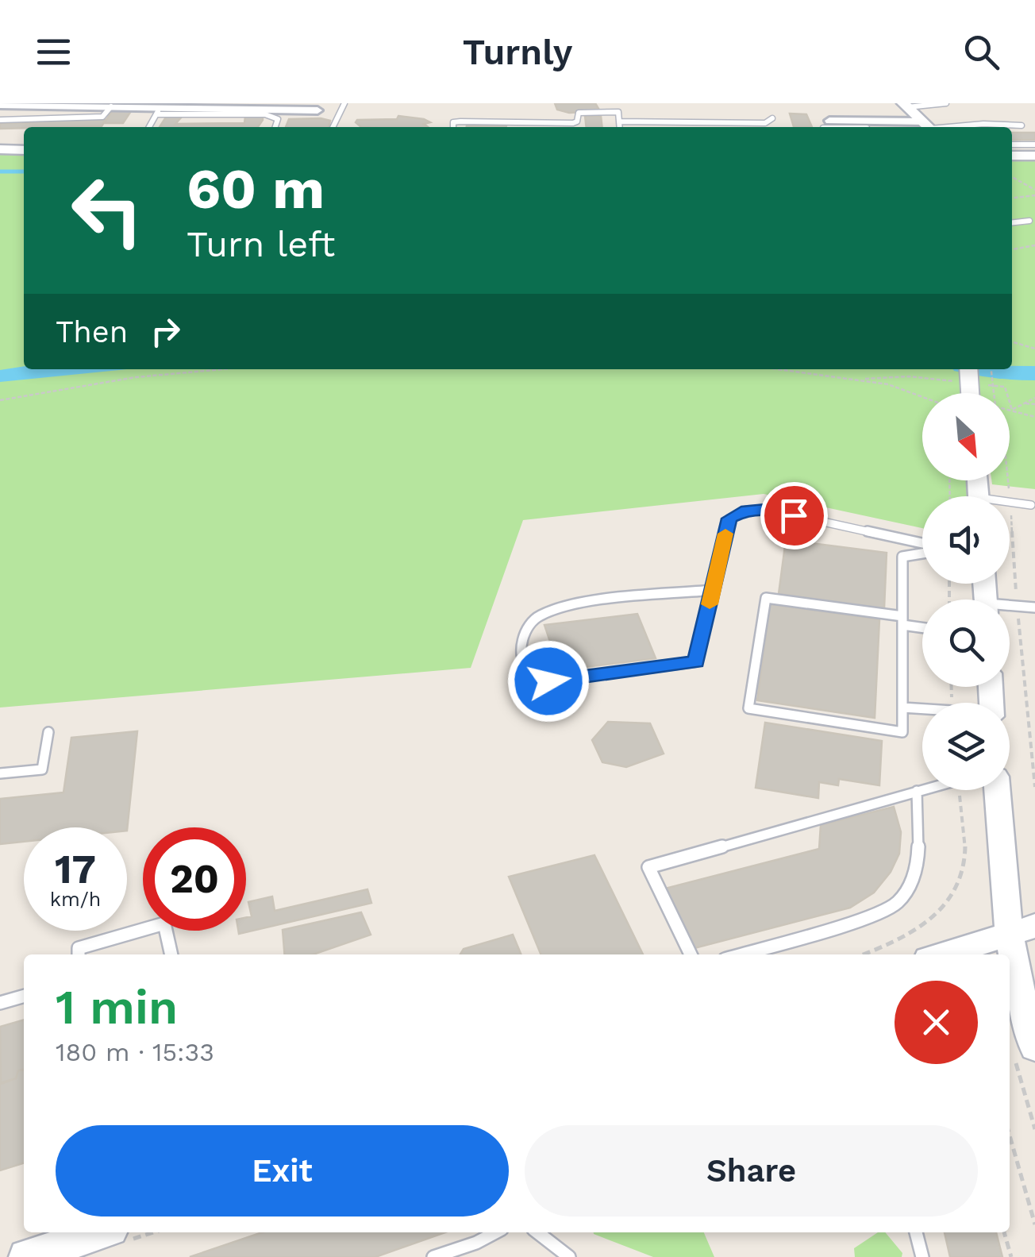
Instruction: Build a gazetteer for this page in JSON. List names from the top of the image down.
{
  "north": "bottom right",
  "page": {
    "header": "Turnly",
    "turn": ["60 m", "Turn left"],
    "then": "Then",
    "speed": "17 km/h",
    "limit": "20",
    "heading": ["1 min", "180 m · 15:33"],
    "buttons": ["Exit", "Share"]
  }
}
